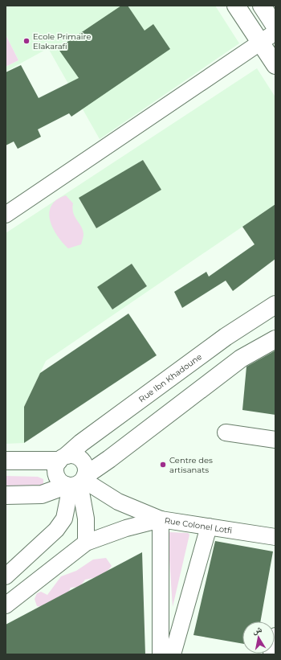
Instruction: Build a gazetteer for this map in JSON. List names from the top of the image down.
{
  "streets": {
    "street": ["Rue Ibn Khadoune", "Rue Colonel Lotfi"]
  },
  "places": ["Ecole Primaire Elakarafi", "Centre des artisanats"],
  "north": "top"
}
